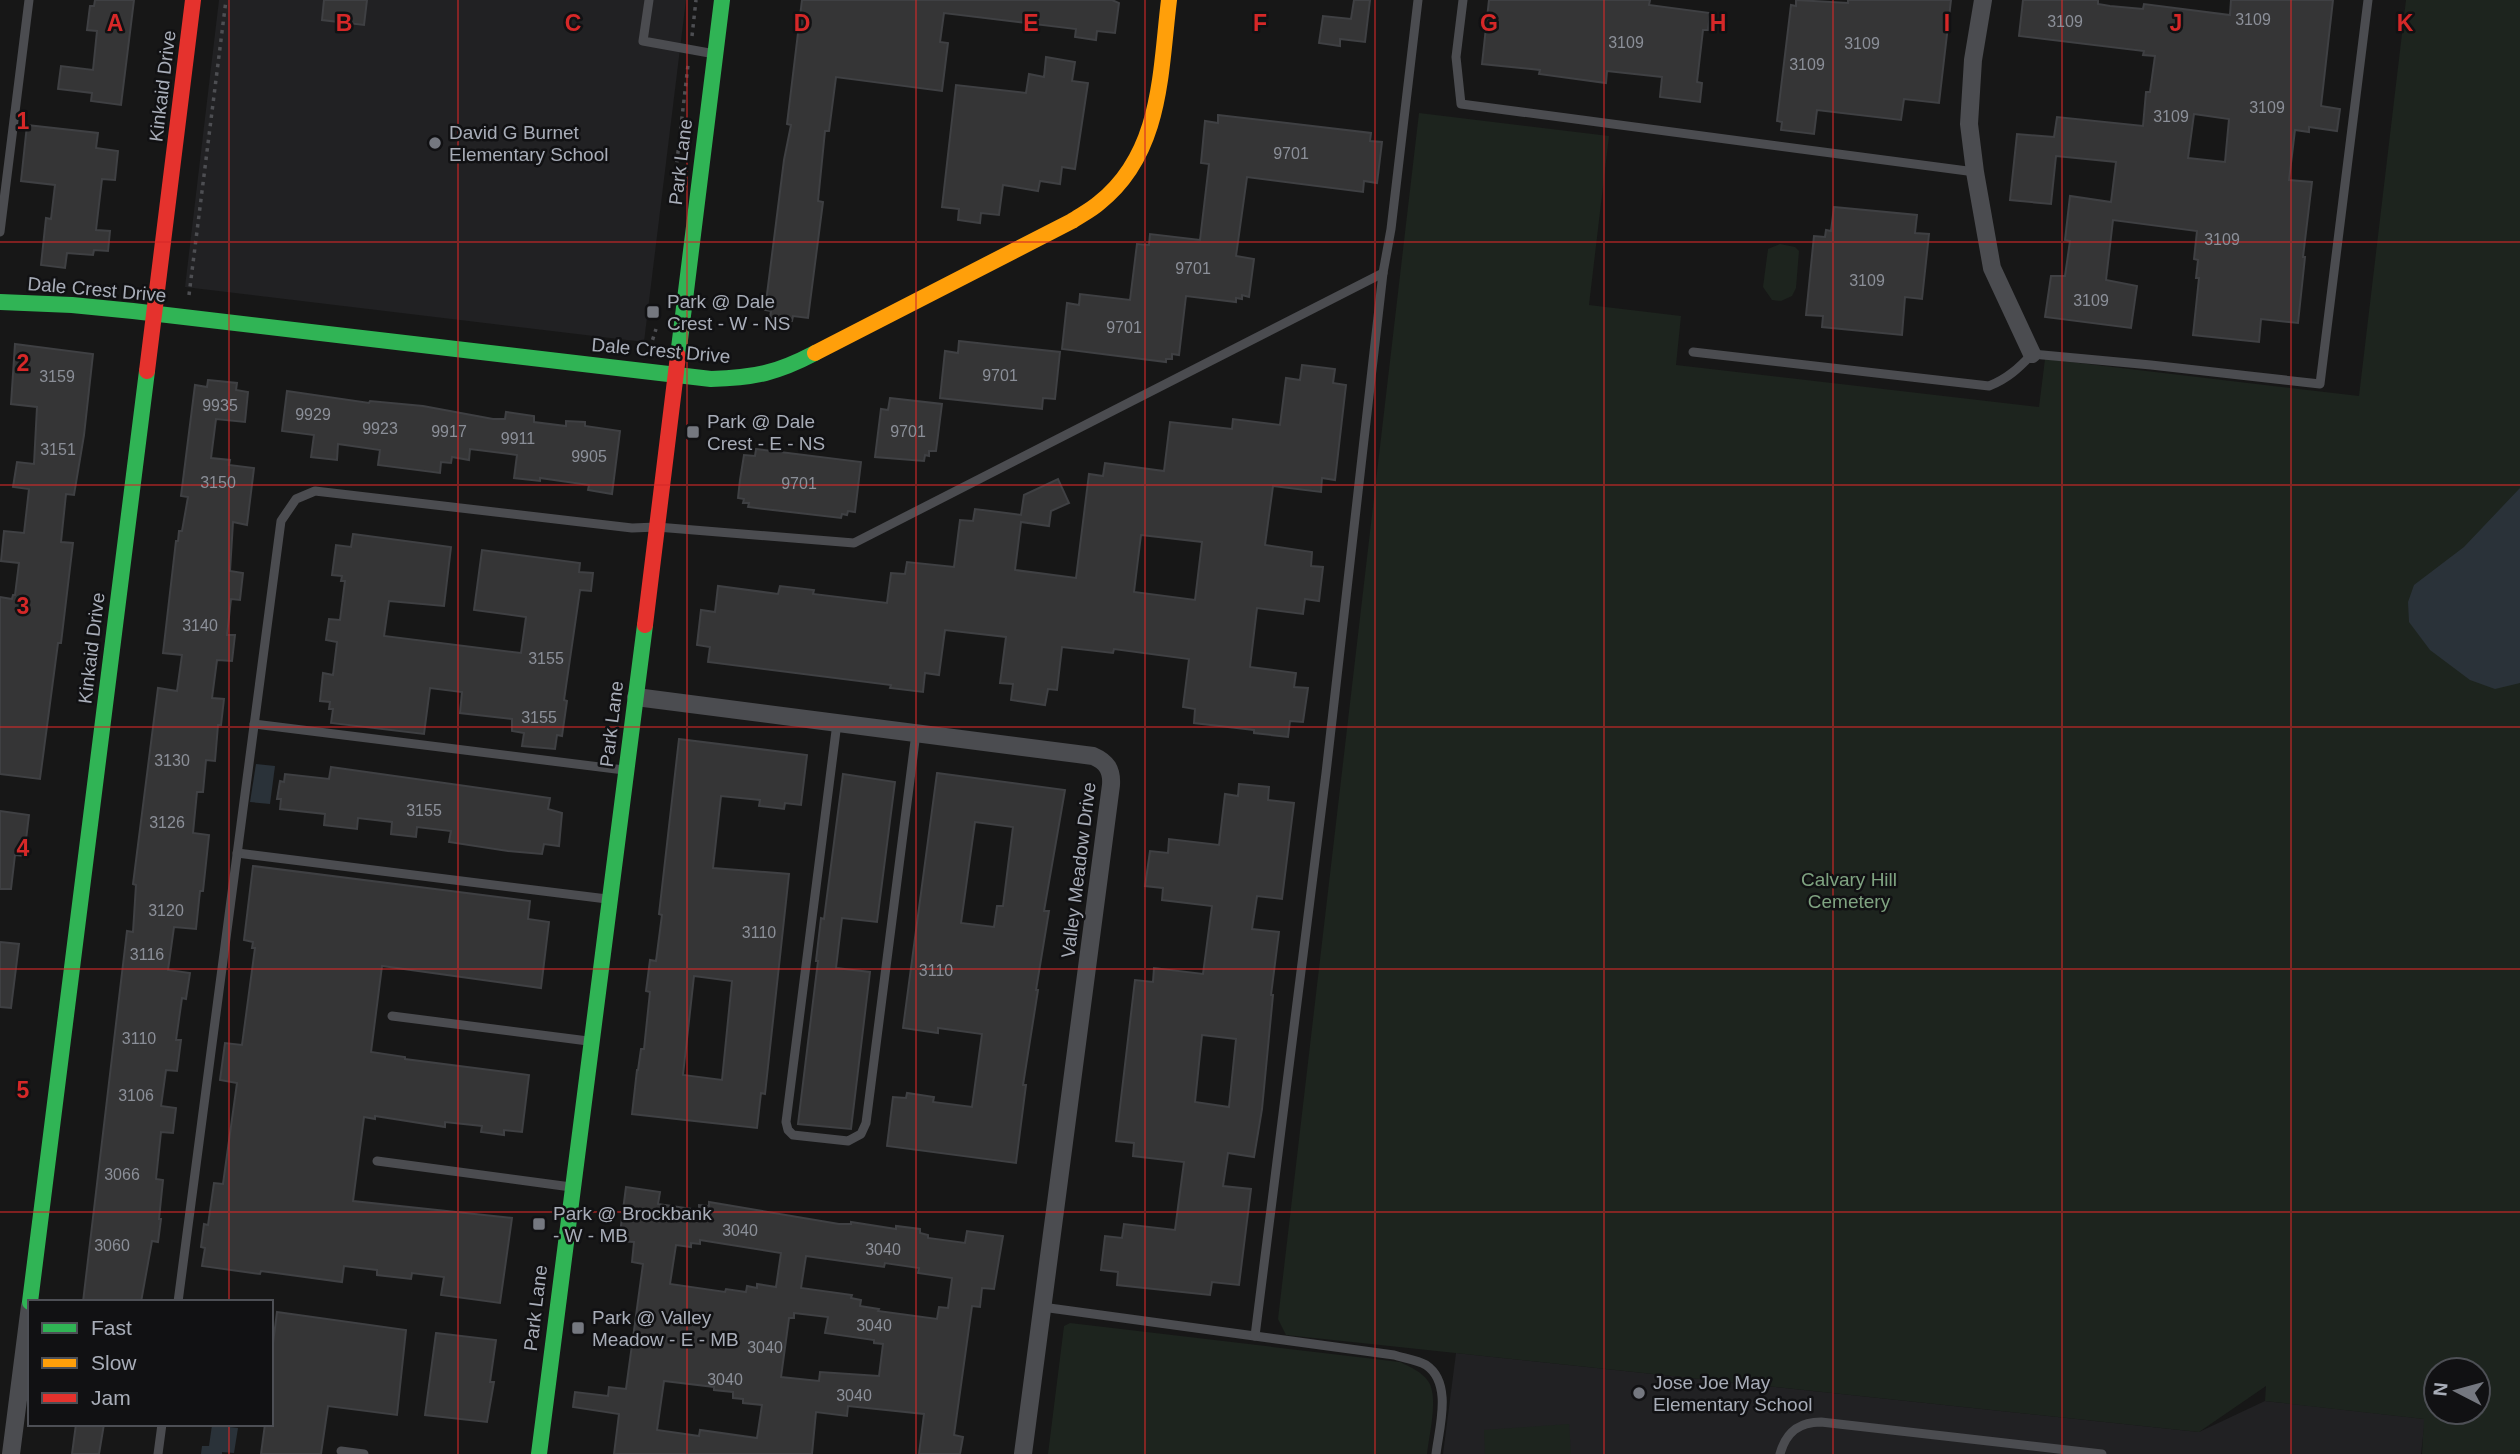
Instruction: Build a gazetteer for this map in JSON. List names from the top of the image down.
{
  "streets": {
    "street": [
      "Kinkaid Drive",
      "Park Lane",
      "Dale Crest Drive",
      "Valley Meadow Drive"
    ]
  },
  "crossings": [
    ["Kinkaid Drive", "Dale Crest Drive"],
    ["Park Lane", "Dale Crest Drive"],
    ["Park Lane", "Valley Meadow Drive"]
  ],
  "parks": ["Calvary Hill Cemetery"],
  "places": {
    "other": ["David G Burnet Elementary School", "Jose Joe May Elementary School"],
    "transit": [
      "Park @ Dale Crest - W - NS",
      "Park @ Dale Crest - E - NS",
      "Park @ Brockbank - W - MB",
      "Park @ Valley Meadow - E - MB"
    ]
  },
  "house_numbers": [
    "3109",
    "3109",
    "3109",
    "3109",
    "3109",
    "3109",
    "3109",
    "9701",
    "3109",
    "9701",
    "3109",
    "3109",
    "9701",
    "9701",
    "3159",
    "9935",
    "9929",
    "9923",
    "9917",
    "9701",
    "9911",
    "3151",
    "9905",
    "3150",
    "9701",
    "3140",
    "3155",
    "3155",
    "3130",
    "3155",
    "3126",
    "3120",
    "3110",
    "3116",
    "3110",
    "3110",
    "3106",
    "3066",
    "3040",
    "3060",
    "3040",
    "3040",
    "3040",
    "3040",
    "3040"
  ],
  "legend": ["Fast", "Slow", "Jam"],
  "north": "left",
  "grid": {
    "columns": [
      "A",
      "B",
      "C",
      "D",
      "E",
      "F",
      "G",
      "H",
      "I",
      "J",
      "K"
    ],
    "rows": [
      "1",
      "2",
      "3",
      "4",
      "5"
    ]
  }
}
